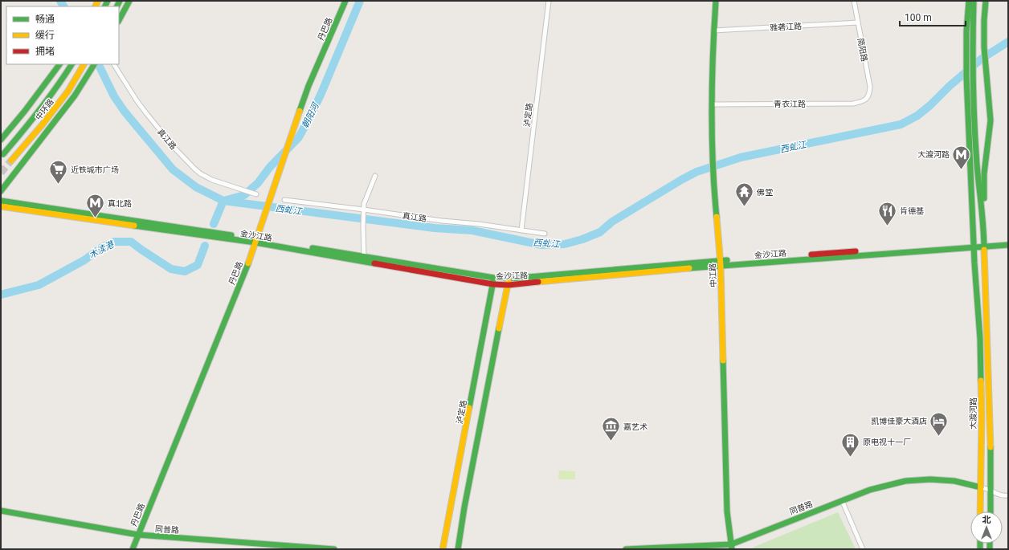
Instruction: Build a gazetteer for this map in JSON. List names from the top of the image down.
{
  "streets": {
    "main road": [
      "丹巴路",
      "中环路",
      "泸定路",
      "金沙江路",
      "中江路",
      "大渡河路",
      "同普路"
    ],
    "street": [
      "雅砻江路",
      "简阳路",
      "青衣江路",
      "真江路"
    ]
  },
  "crossings": [
    ["雅砻江路", "简阳路"],
    ["雅砻江路", "中江路"],
    ["丹巴路", "金沙江路"],
    ["丹巴路", "同普路"],
    ["简阳路", "青衣江路"],
    ["青衣江路", "中江路"],
    ["泸定路", "真江路"],
    ["泸定路", "金沙江路"],
    ["金沙江路", "中江路"],
    ["金沙江路", "大渡河路"],
    ["中江路", "同普路"],
    ["大渡河路", "同普路"]
  ],
  "water": ["朝阳河", "西虬江", "木渎港"],
  "places": {
    "metro station": ["大渡河路", "真北路"],
    "supermarket": ["近铁城市广场"],
    "temple": ["佛堂"],
    "restaurant": ["肯德基"],
    "hotel": ["凯博佳豪大酒店"],
    "museum": ["嘉艺术"],
    "building": ["原电视十一厂"]
  },
  "legend": ["畅通", "缓行", "拥堵"],
  "scale_bar": "100 m",
  "north": "top"
}
